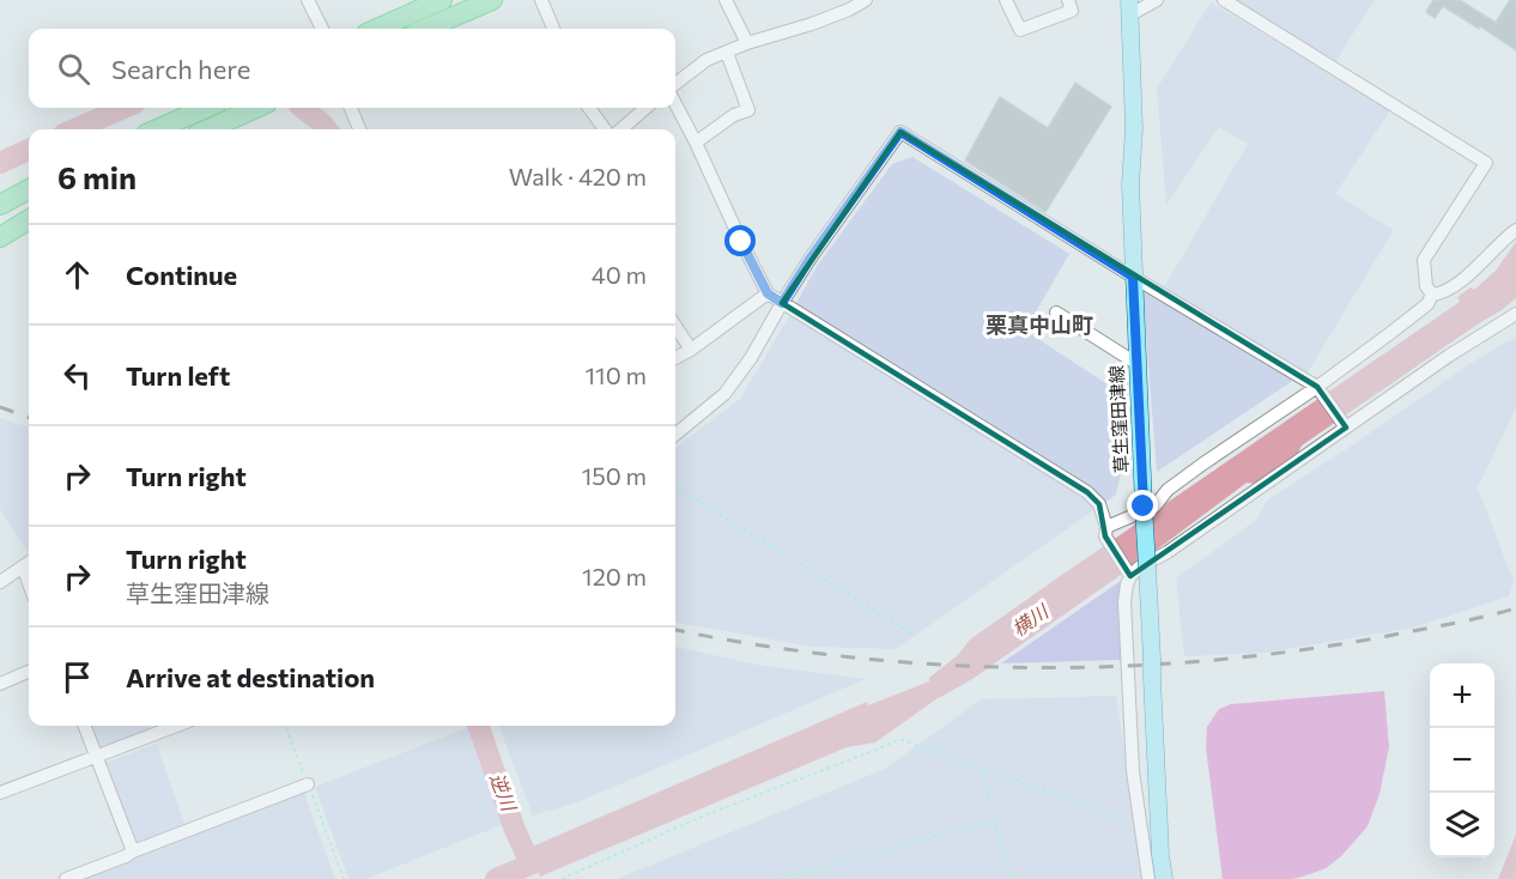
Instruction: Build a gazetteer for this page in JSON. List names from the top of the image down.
{
  "streets": {
    "main road": ["草生窪田津線"]
  },
  "districts": ["栗真中山町"],
  "water": ["横川", "逆川"],
  "page": {
    "search": "Search here",
    "heading": ["6 min", "Walk · 420 m"],
    "list": [
      ["Continue", "40 m"],
      ["Turn left", "110 m"],
      ["Turn right", "150 m"],
      ["Turn right", "草生窪田津線", "120 m"],
      "Arrive at destination"
    ],
    "map_buttons": ["+", "−"]
  }
}
